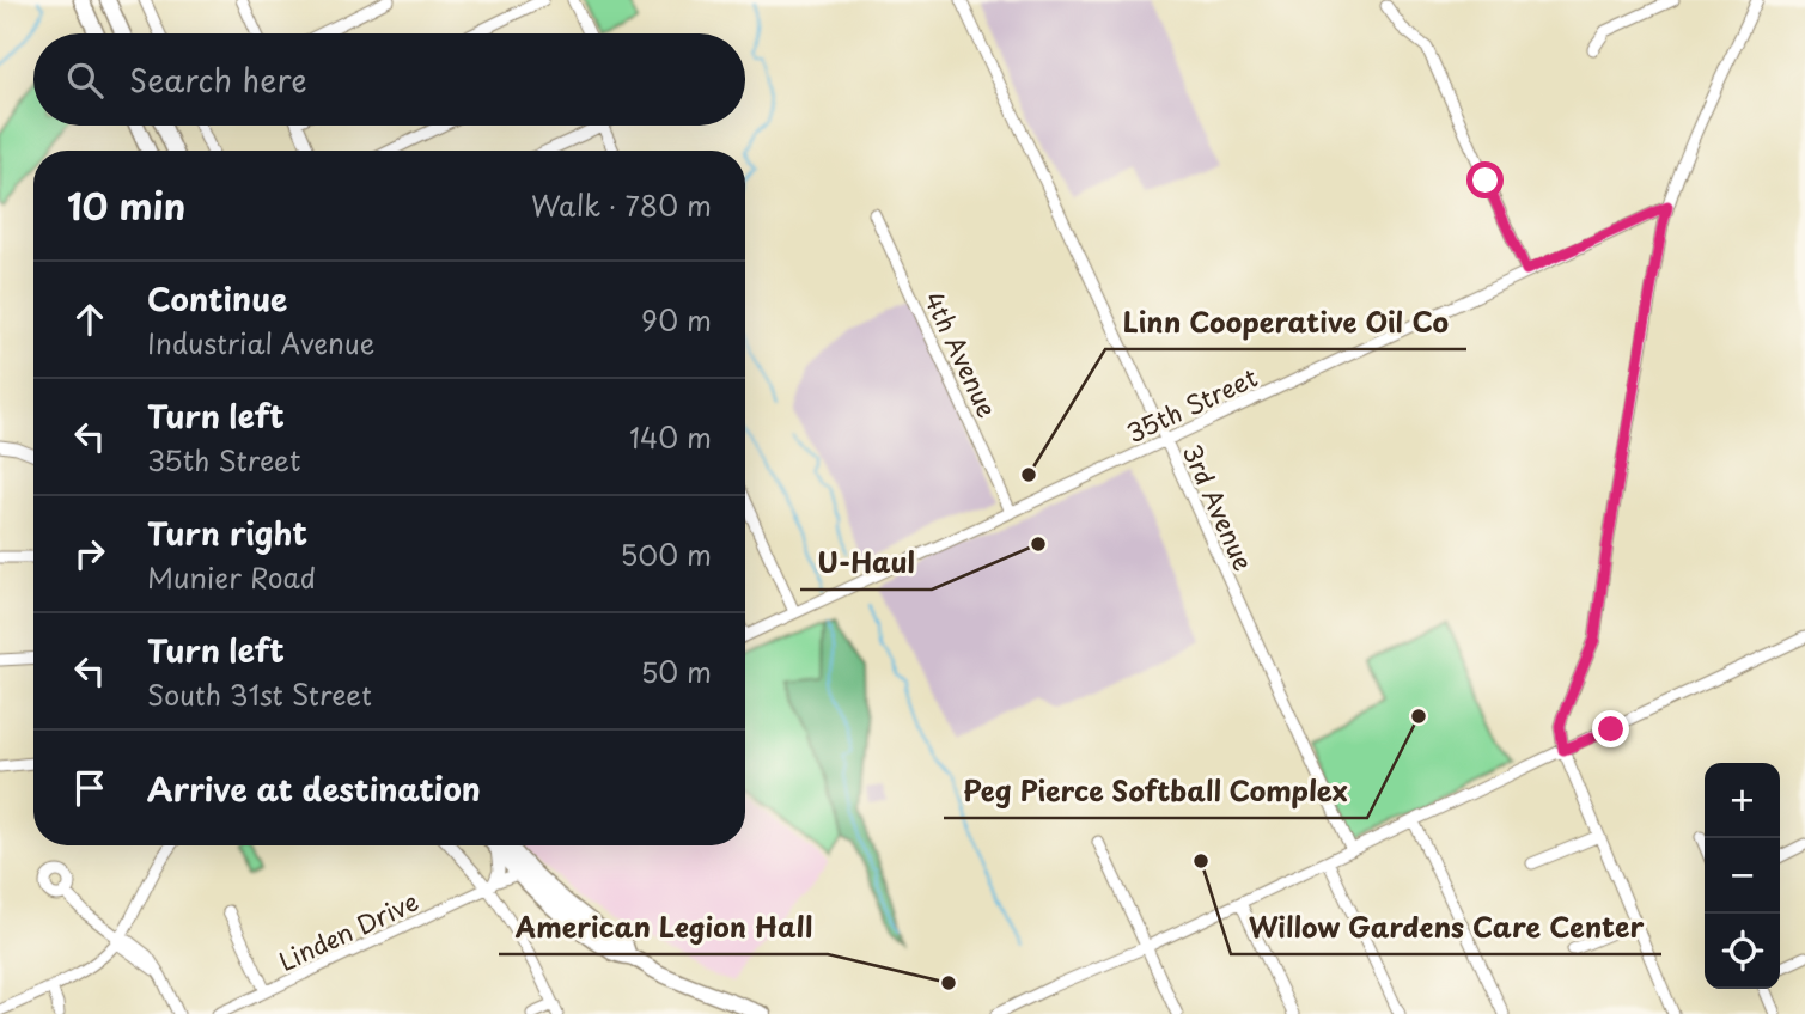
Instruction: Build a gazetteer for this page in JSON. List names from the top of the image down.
{
  "streets": {
    "street": [
      "4th Avenue",
      "35th Street",
      "3rd Avenue",
      "Linden Drive"
    ]
  },
  "crossings": [
    ["4th Avenue", "35th Street"],
    ["35th Street", "3rd Avenue"]
  ],
  "places": [
    "Linn Cooperative Oil Co",
    "U-Haul",
    "Peg Pierce Softball Complex",
    "Willow Gardens Care Center",
    "American Legion Hall"
  ],
  "page": {
    "search": "Search here",
    "heading": ["10 min", "Walk · 780 m"],
    "list": [
      ["Continue", "Industrial Avenue", "90 m"],
      ["Turn left", "35th Street", "140 m"],
      ["Turn right", "Munier Road", "500 m"],
      ["Turn left", "South 31st Street", "50 m"],
      "Arrive at destination"
    ],
    "map_buttons": ["+", "−"]
  }
}
